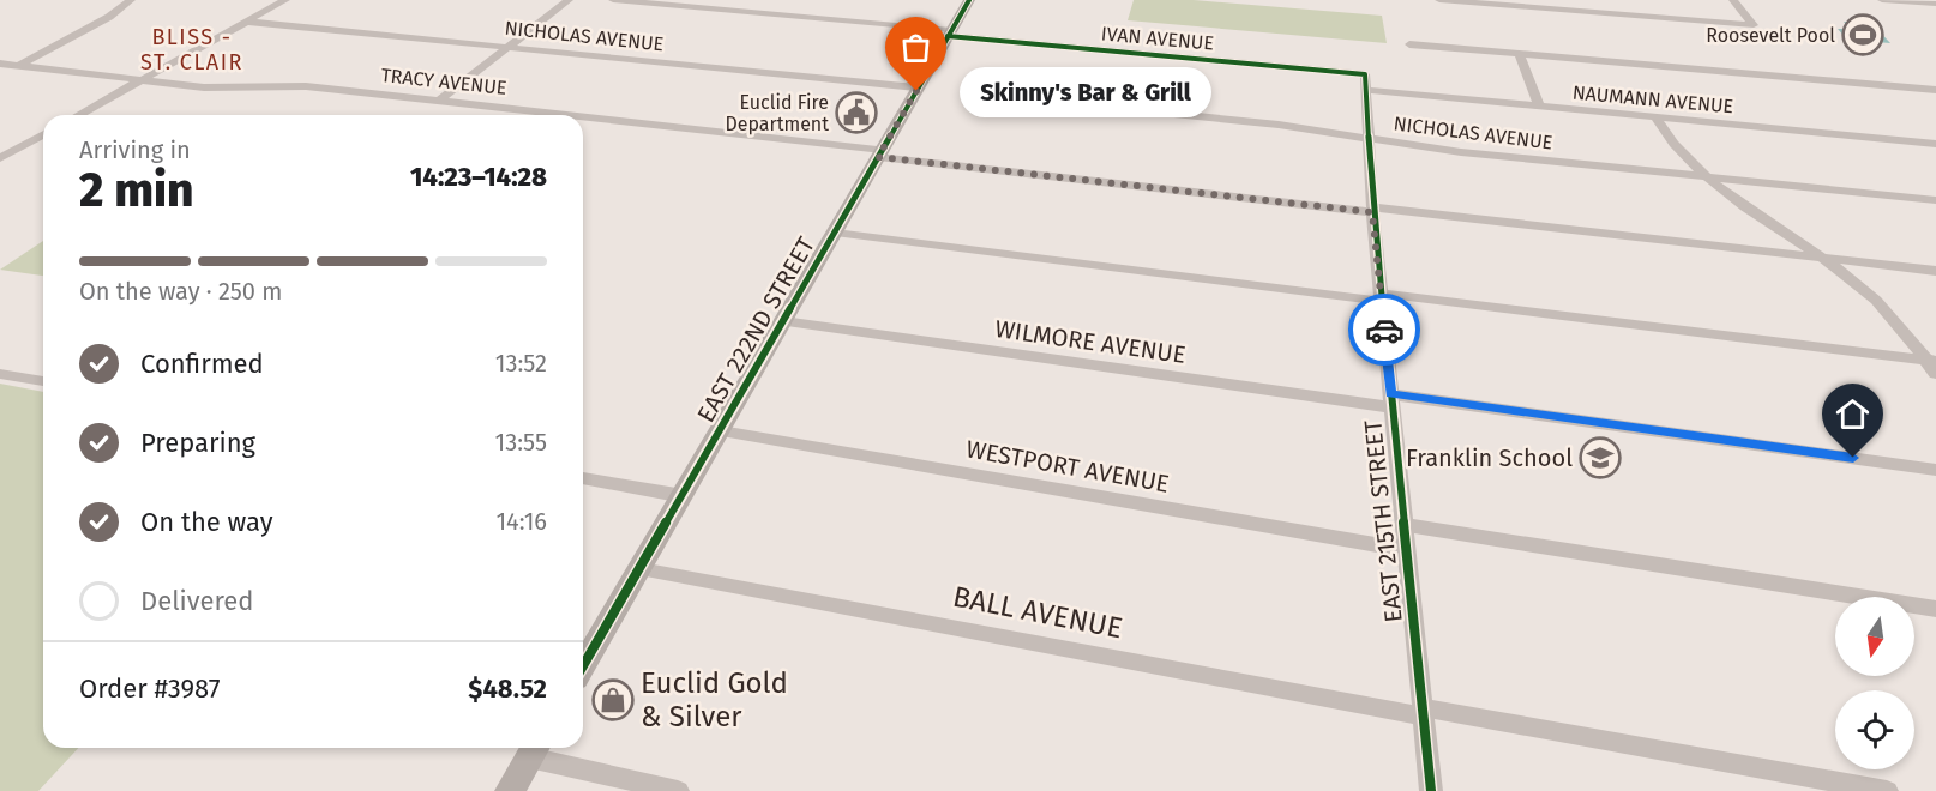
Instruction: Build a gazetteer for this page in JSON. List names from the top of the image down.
{
  "streets": {
    "street": [
      "NICHOLAS AVENUE",
      "IVAN AVENUE",
      "TRACY AVENUE",
      "NAUMANN AVENUE",
      "EAST 222ND STREET",
      "WILMORE AVENUE",
      "WESTPORT AVENUE",
      "EAST 215TH STREET",
      "BALL AVENUE"
    ]
  },
  "crossings": [
    ["NICHOLAS AVENUE", "EAST 222ND STREET"],
    ["NICHOLAS AVENUE", "EAST 215TH STREET"],
    ["IVAN AVENUE", "NAUMANN AVENUE"],
    ["IVAN AVENUE", "EAST 222ND STREET"],
    ["IVAN AVENUE", "EAST 215TH STREET"],
    ["TRACY AVENUE", "EAST 222ND STREET"],
    ["TRACY AVENUE", "EAST 215TH STREET"],
    ["NAUMANN AVENUE", "EAST 215TH STREET"],
    ["EAST 222ND STREET", "WILMORE AVENUE"],
    ["EAST 222ND STREET", "WESTPORT AVENUE"],
    ["EAST 222ND STREET", "BALL AVENUE"],
    ["WILMORE AVENUE", "EAST 215TH STREET"],
    ["WESTPORT AVENUE", "EAST 215TH STREET"],
    ["EAST 215TH STREET", "BALL AVENUE"]
  ],
  "districts": ["BLISS - ST. CLAIR"],
  "places": {
    "sports": ["Roosevelt Pool"],
    "other": ["Skinny's Bar & Grill"],
    "public building": ["Euclid Fire Department"],
    "school or university": ["Franklin School"],
    "shop": ["Euclid Gold & Silver"]
  },
  "north": "bottom",
  "page": {
    "bubble": "Skinny's Bar & Grill",
    "heading": ["2 min", "Arriving in", "14:23–14:28"],
    "panel": ["Order #3987", "$48.52"],
    "bar": "On the way · 250 m",
    "list": [
      ["Confirmed", "13:52"],
      ["Preparing", "13:55"],
      ["On the way", "14:16"],
      "Delivered"
    ]
  }
}
